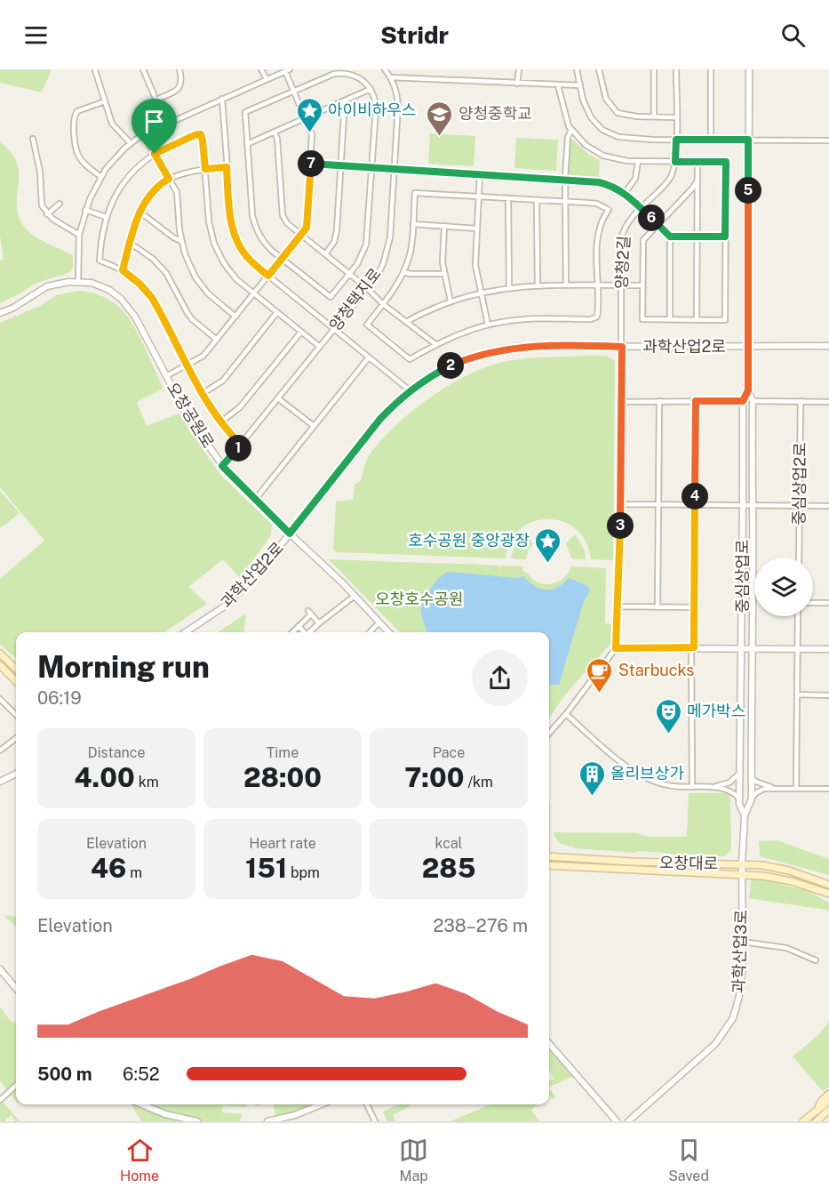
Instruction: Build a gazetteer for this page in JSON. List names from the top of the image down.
{
  "streets": {
    "main road": ["오창대로"],
    "street": [
      "양청2길",
      "양청택지로",
      "과학산업2로",
      "오창공원로",
      "중심상업2로",
      "중심상업로",
      "과학산업3로"
    ]
  },
  "crossings": [
    ["양청2길", "과학산업2로"],
    ["양청택지로", "오창공원로"],
    ["과학산업2로", "오창공원로"],
    ["과학산업2로", "중심상업로"],
    ["중심상업로", "오창대로"],
    ["중심상업로", "과학산업3로"],
    ["오창대로", "과학산업3로"]
  ],
  "parks": ["오창호수공원"],
  "places": {
    "place": ["아이비하우스", "호수공원 중앙광장"],
    "school or university": ["양청중학교"],
    "cafe": ["Starbucks"],
    "theatre": ["메가박스"],
    "building": ["올리브상가"]
  },
  "page": {
    "header": "Stridr",
    "pins": [
      "7",
      "5",
      "6",
      "2",
      "1",
      "4",
      "3"
    ],
    "heading": ["Morning run", "06:19"],
    "stats": [
      ["Distance", "4.00 km"],
      ["Time", "28:00"],
      ["Pace", "7:00 /km"],
      ["Elevation", "46 m"],
      ["Heart rate", "151 bpm"],
      ["kcal", "285"]
    ],
    "chart": ["Elevation", "238–276 m"],
    "list": [
      {
        "name": "500 m",
        "note": "6:52"
      }
    ],
    "tabs": ["Home", "Map", "Saved"]
  }
}
